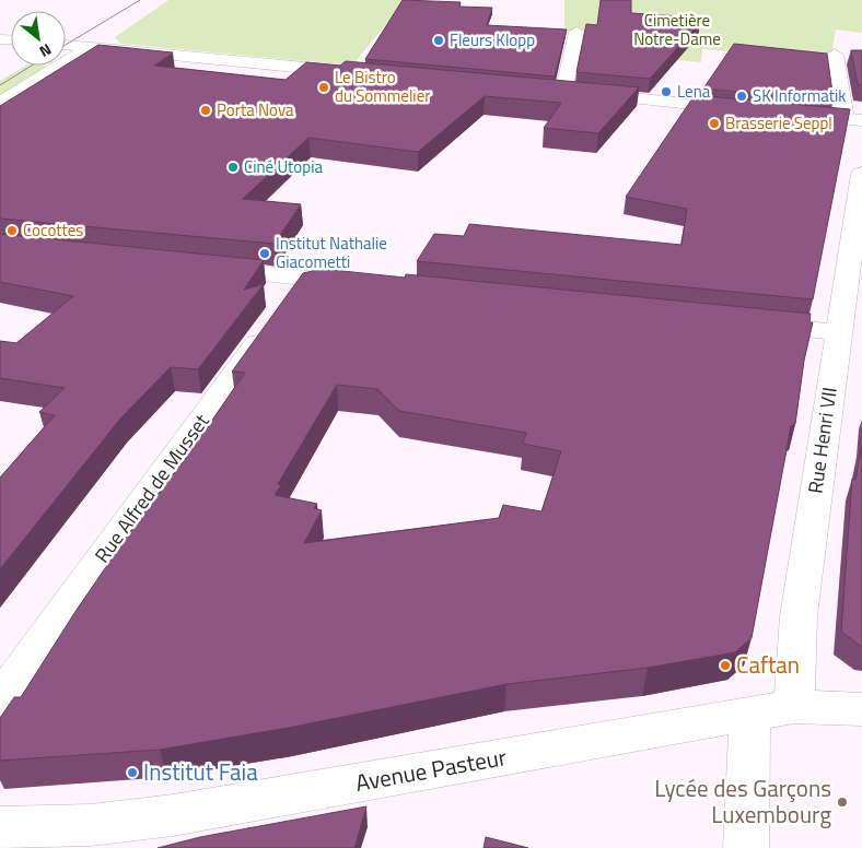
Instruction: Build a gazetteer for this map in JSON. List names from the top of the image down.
{
  "streets": {
    "street": ["Rue Henri VII", "Rue Alfred de Musset", "Avenue Pasteur"]
  },
  "crossings": [
    ["Rue Henri VII", "Avenue Pasteur"]
  ],
  "parks": ["Cimetière Notre-Dame"],
  "places": [
    "Fleurs Klopp",
    "Le Bistro du Sommelier",
    "Lena",
    "SK Informatik",
    "Porta Nova",
    "Brasserie Seppl",
    "Ciné Utopia",
    "Cocottes",
    "Institut Nathalie Giacometti",
    "Caftan",
    "Institut Faia",
    "Lycée des Garçons Luxembourg"
  ],
  "north": "bottom right"
}
